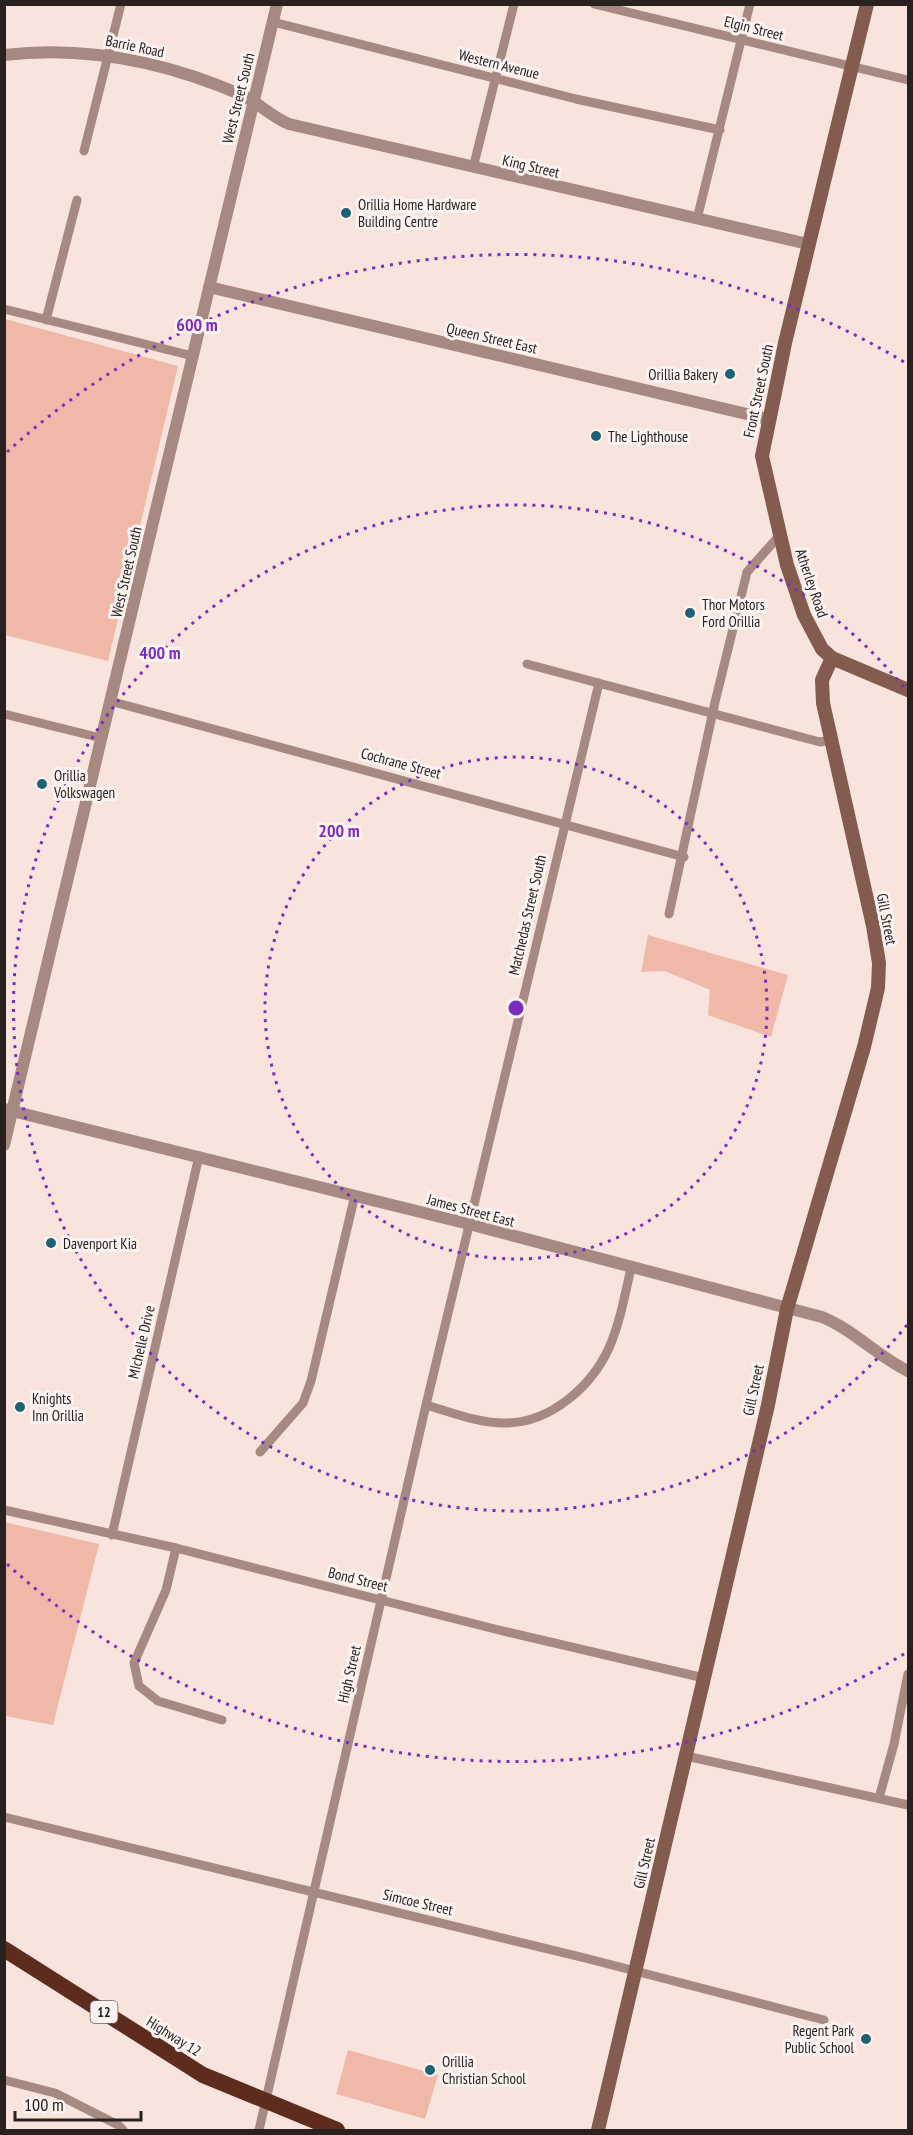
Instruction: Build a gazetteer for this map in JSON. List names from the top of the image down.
{
  "streets": {
    "highway": ["12", "Highway 12"],
    "main road": ["Front Street South", "Atherley Road", "Gill Street"],
    "street": [
      "Elgin Street",
      "Barrie Road",
      "Western Avenue",
      "West Street South",
      "King Street",
      "Queen Street East",
      "Cochrane Street",
      "Matchedas Street South",
      "James Street East",
      "MIchelle Drive",
      "Bond Street",
      "High Street",
      "Simcoe Street"
    ]
  },
  "crossings": [
    ["Elgin Street", "Front Street South"],
    ["Barrie Road", "West Street South"],
    ["Barrie Road", "King Street"],
    ["Western Avenue", "West Street South"],
    ["West Street South", "King Street"],
    ["West Street South", "Queen Street East"],
    ["West Street South", "Cochrane Street"],
    ["West Street South", "James Street East"],
    ["King Street", "Front Street South"],
    ["Queen Street East", "Front Street South"],
    ["Front Street South", "Atherley Road"],
    ["Atherley Road", "Gill Street"],
    ["Cochrane Street", "Matchedas Street South"],
    ["Matchedas Street South", "James Street East"],
    ["Matchedas Street South", "High Street"],
    ["Gill Street", "James Street East"],
    ["Gill Street", "Bond Street"],
    ["Gill Street", "Simcoe Street"],
    ["James Street East", "MIchelle Drive"],
    ["James Street East", "High Street"],
    ["MIchelle Drive", "Bond Street"],
    ["Bond Street", "High Street"],
    ["High Street", "Simcoe Street"],
    ["High Street", "Highway 12"]
  ],
  "places": [
    "Orillia Home Hardware Building Centre",
    "Orillia Bakery",
    "The Lighthouse",
    "Thor Motors Ford Orillia",
    "Orillia Volkswagen",
    "Davenport Kia",
    "Knights Inn Orillia",
    "Regent Park Public School",
    "Orillia Christian School"
  ],
  "scale_bar": "100 m",
  "rings": ["600 m", "400 m", "200 m"]
}
